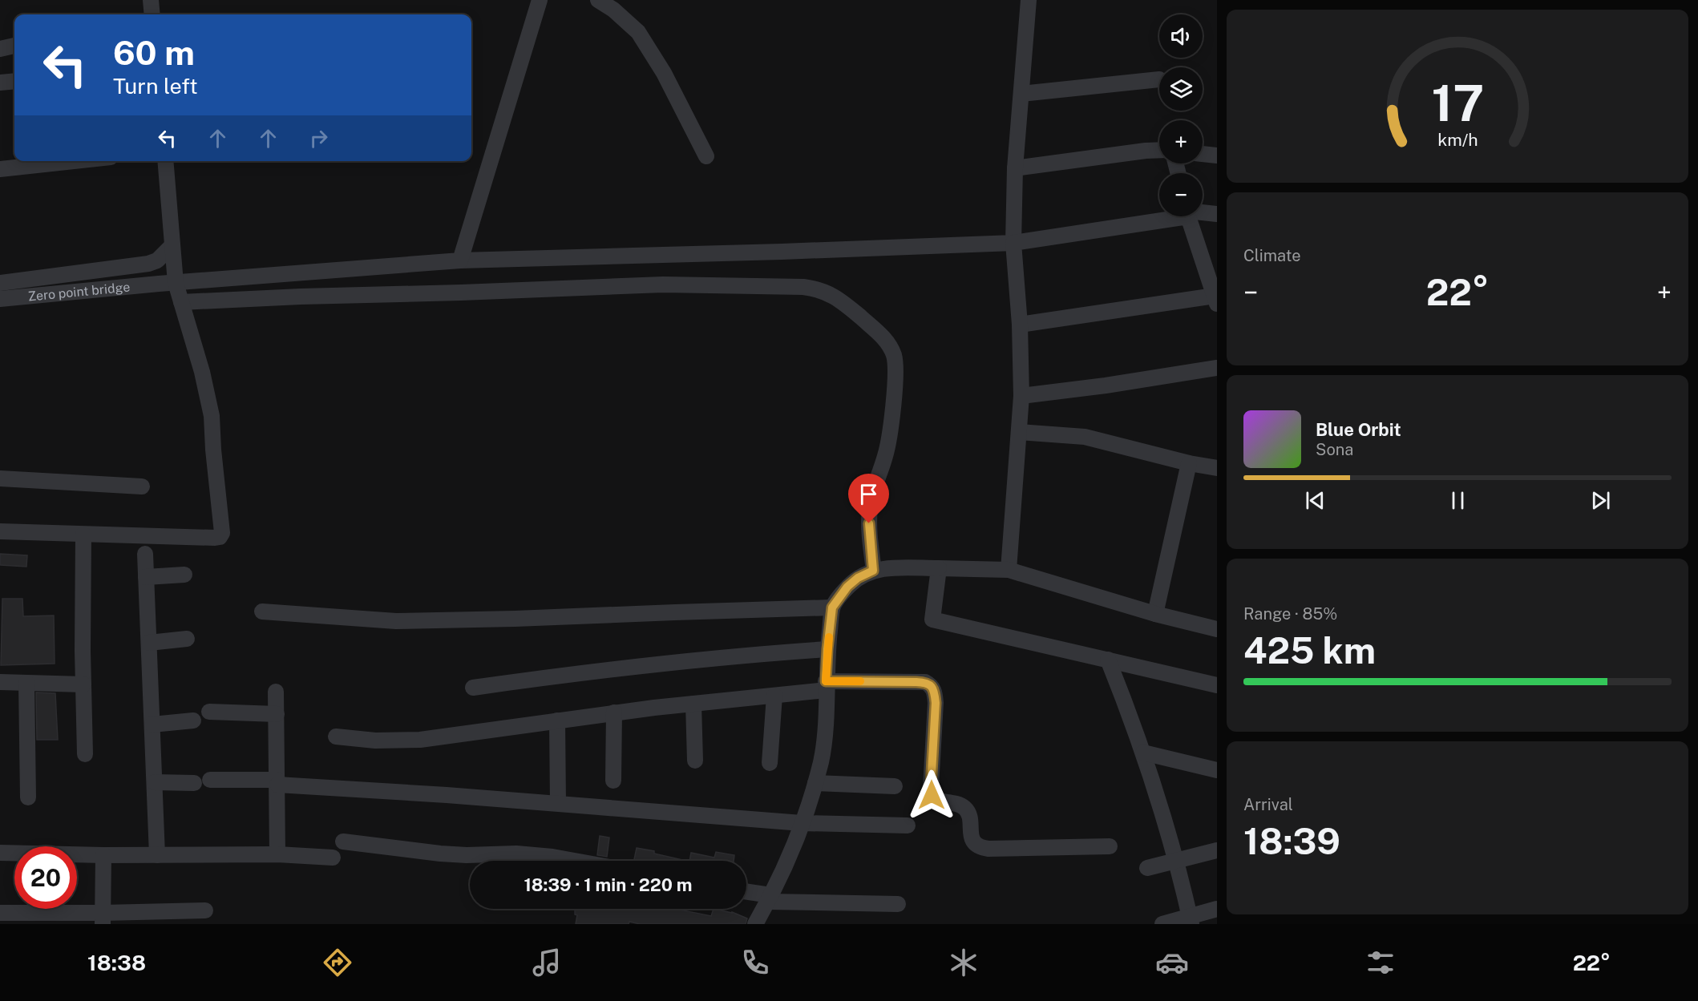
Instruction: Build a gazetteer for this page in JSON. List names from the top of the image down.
{
  "streets": {
    "street": ["Zero point bridge"]
  },
  "page": {
    "map_buttons": ["+", "−"],
    "turn": ["60 m", "Turn left"],
    "tile": [
      "Climate",
      ["Range · 85%", "425 km"],
      ["Arrival", "18:39"]
    ],
    "heat": ["−", "22°", "+"],
    "song": ["Blue Orbit", "Sona"],
    "limit": "20",
    "trip": "18:39 · 1 min · 220 m",
    "tabs": ["18:38", "22°"],
    "gauge": ["17", "km/h"]
  }
}
